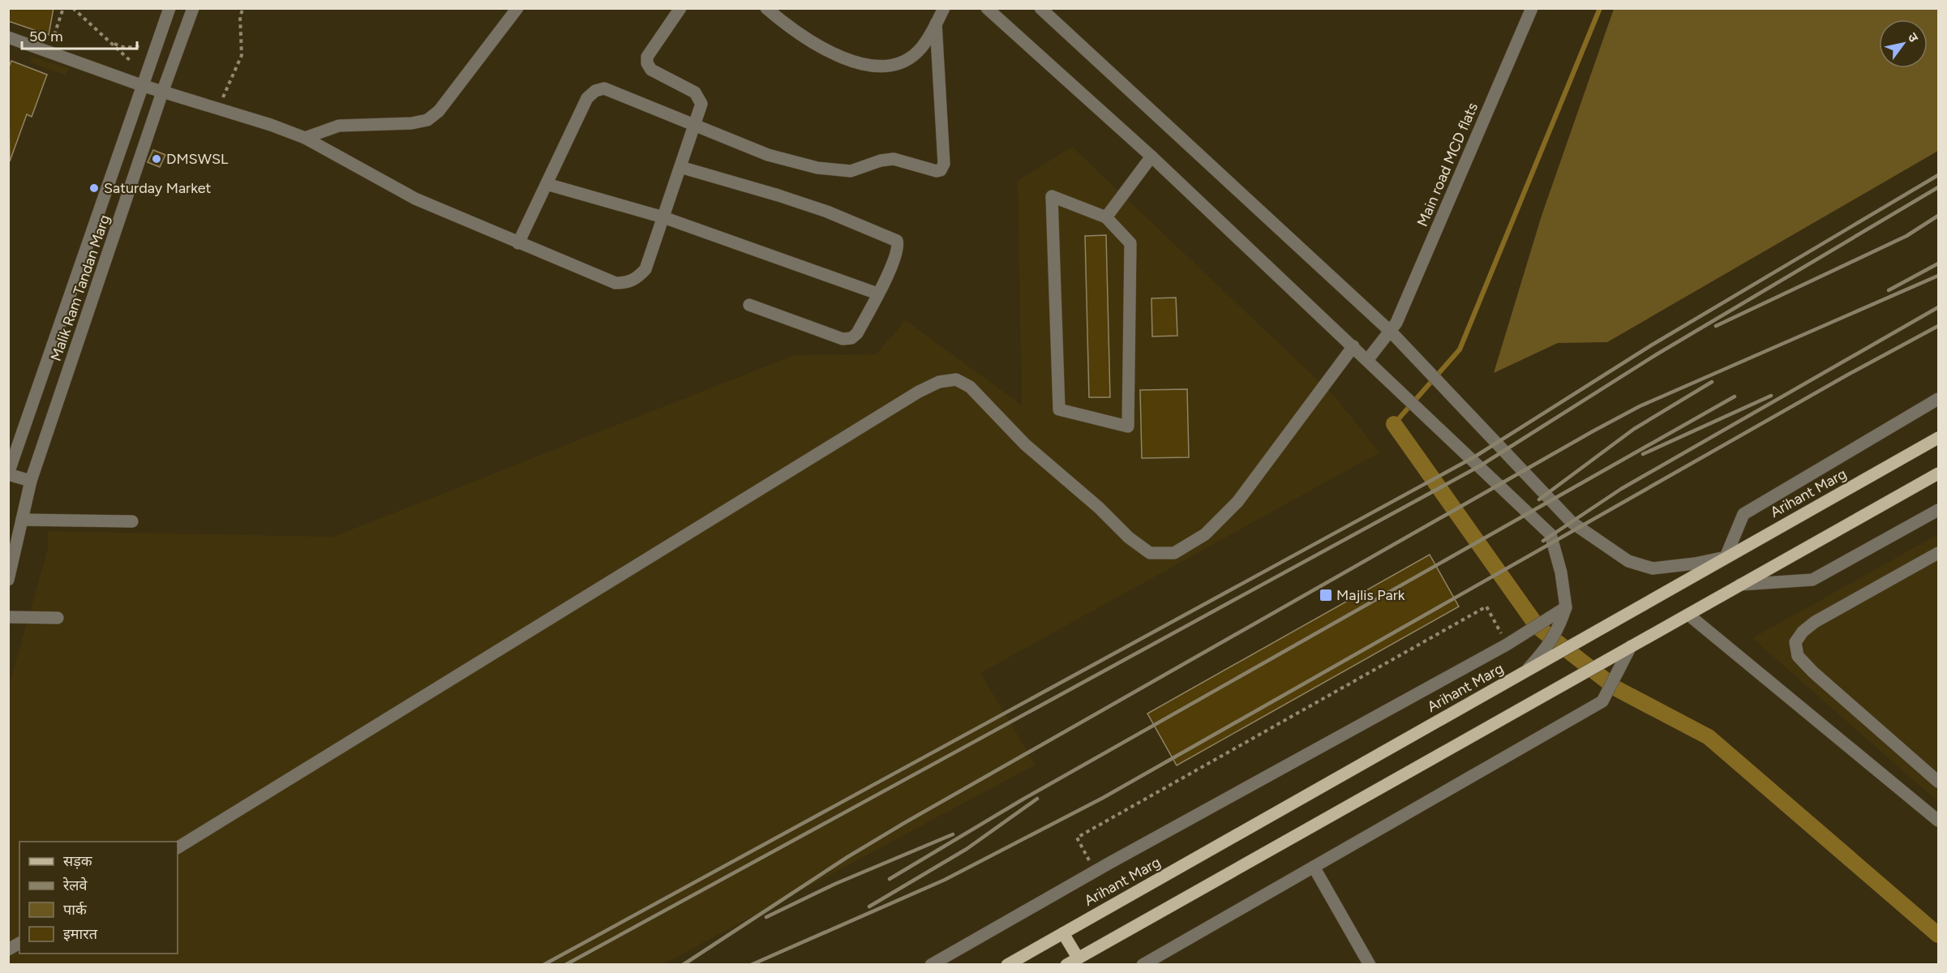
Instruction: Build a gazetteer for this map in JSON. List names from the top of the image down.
{
  "streets": {
    "main road": ["Arihant Marg"],
    "street": ["Main road MCD flats", "Malik Ram Tandan Marg"]
  },
  "places": {
    "other": ["DMSWSL", "Saturday Market"],
    "transit": ["Majlis Park"]
  },
  "legend": [
    "सड़क",
    "रेलवे",
    "पार्क",
    "इमारत"
  ],
  "scale_bar": "50 m",
  "north": "top right"
}
